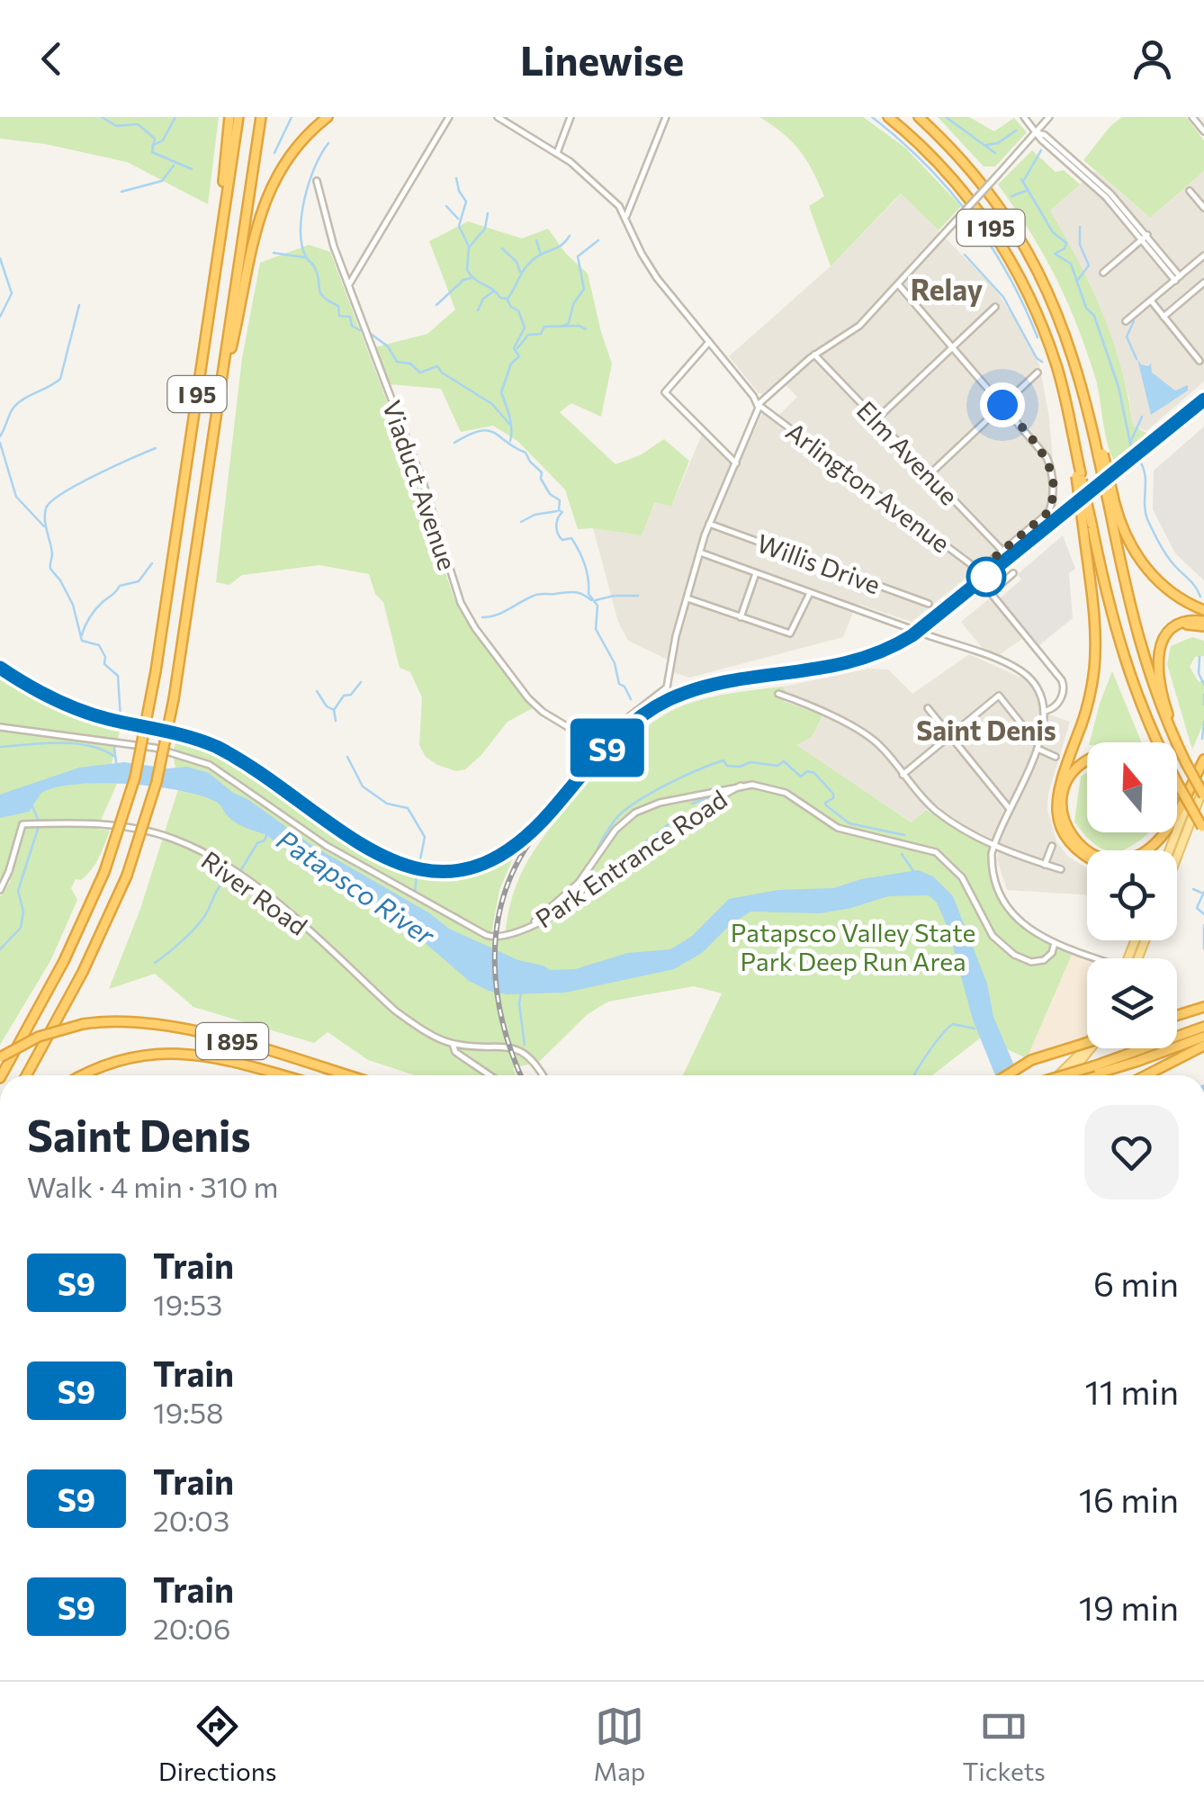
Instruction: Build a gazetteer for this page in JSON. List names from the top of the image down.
{
  "streets": {
    "highway": ["I 195", "I 95", "I 895"],
    "street": [
      "Elm Avenue",
      "Viaduct Avenue",
      "Arlington Avenue",
      "Willis Drive",
      "Park Entrance Road",
      "River Road"
    ]
  },
  "crossings": [
    ["Elm Avenue", "Arlington Avenue"]
  ],
  "districts": ["Relay", "Saint Denis"],
  "water": ["Patapsco River"],
  "parks": ["Patapsco Valley State Park Deep Run Area"],
  "north": "top",
  "page": {
    "header": "Linewise",
    "on_map": "S9",
    "heading": ["Saint Denis", "Walk · 4 min · 310 m"],
    "list": [
      {
        "mark": "S9",
        "name": "Train",
        "note": "19:53",
        "value": "6 min"
      },
      {
        "mark": "S9",
        "name": "Train",
        "note": "19:58",
        "value": "11 min"
      },
      {
        "mark": "S9",
        "name": "Train",
        "note": "20:03",
        "value": "16 min"
      },
      {
        "mark": "S9",
        "name": "Train",
        "note": "20:06",
        "value": "19 min"
      }
    ],
    "tabs": ["Directions", "Map", "Tickets"]
  }
}
